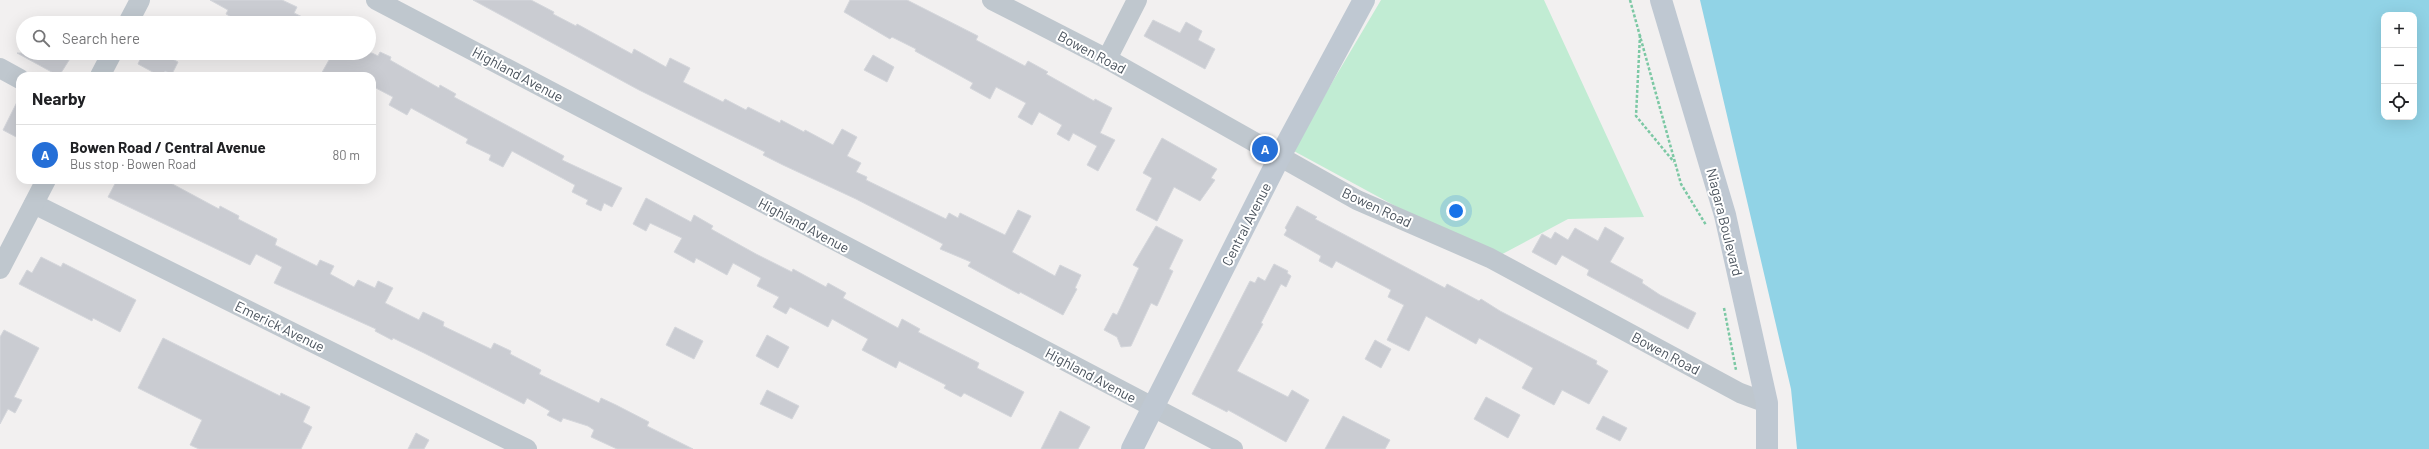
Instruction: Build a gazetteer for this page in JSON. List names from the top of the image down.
{
  "streets": {
    "main road": ["Niagara Boulevard", "Central Avenue"],
    "street": ["Bowen Road", "Highland Avenue", "Emerick Avenue"]
  },
  "crossings": [
    ["Bowen Road", "Niagara Boulevard"],
    ["Bowen Road", "Central Avenue"],
    ["Highland Avenue", "Central Avenue"]
  ],
  "page": {
    "map_buttons": ["+", "−"],
    "search": "Search here",
    "heading": "Nearby",
    "list": [
      {
        "mark": "A",
        "name": "Bowen Road / Central Avenue",
        "note": "Bus stop · Bowen Road",
        "value": "80 m"
      }
    ],
    "pins": "A"
  }
}
